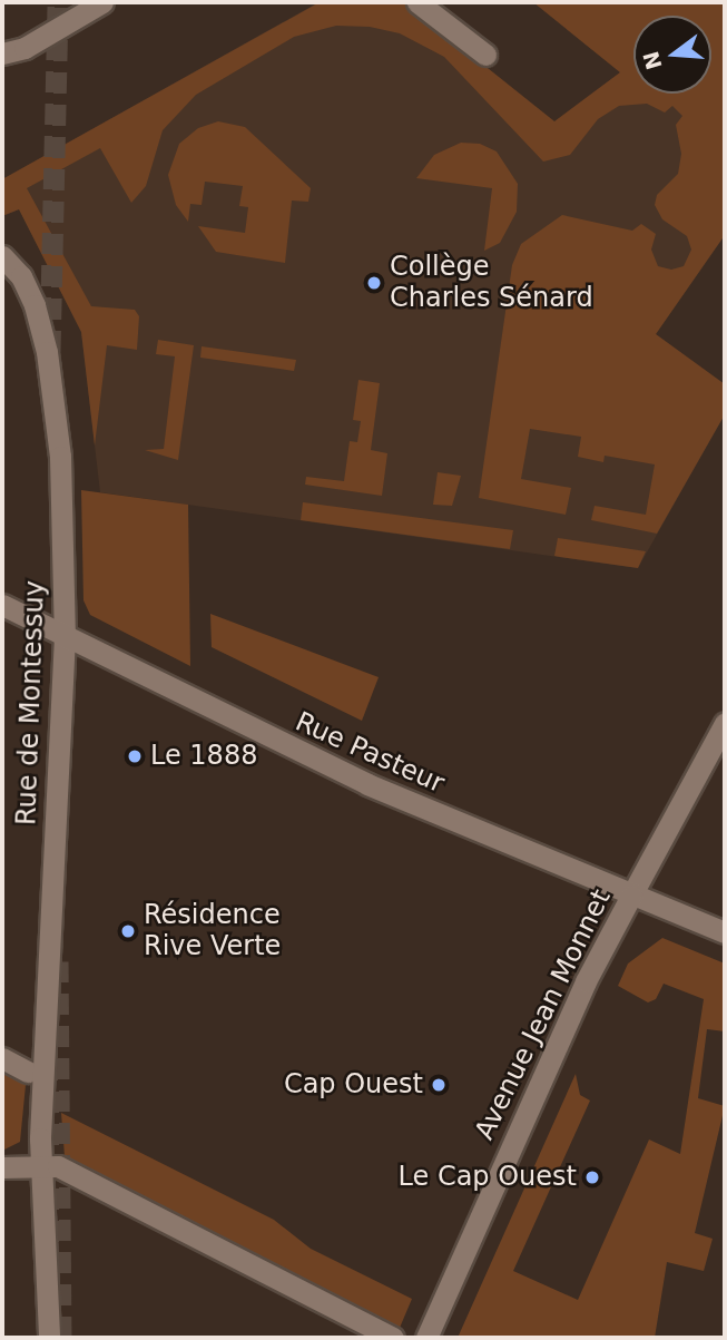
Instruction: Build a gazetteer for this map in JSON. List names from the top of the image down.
{
  "streets": {
    "street": ["Rue de Montessuy", "Rue Pasteur", "Avenue Jean Monnet"]
  },
  "crossings": [
    ["Rue de Montessuy", "Rue Pasteur"],
    ["Rue Pasteur", "Avenue Jean Monnet"]
  ],
  "places": [
    "Collège Charles Sénard",
    "Le 1888",
    "Résidence Rive Verte",
    "Cap Ouest",
    "Le Cap Ouest"
  ],
  "north": "left"
}
